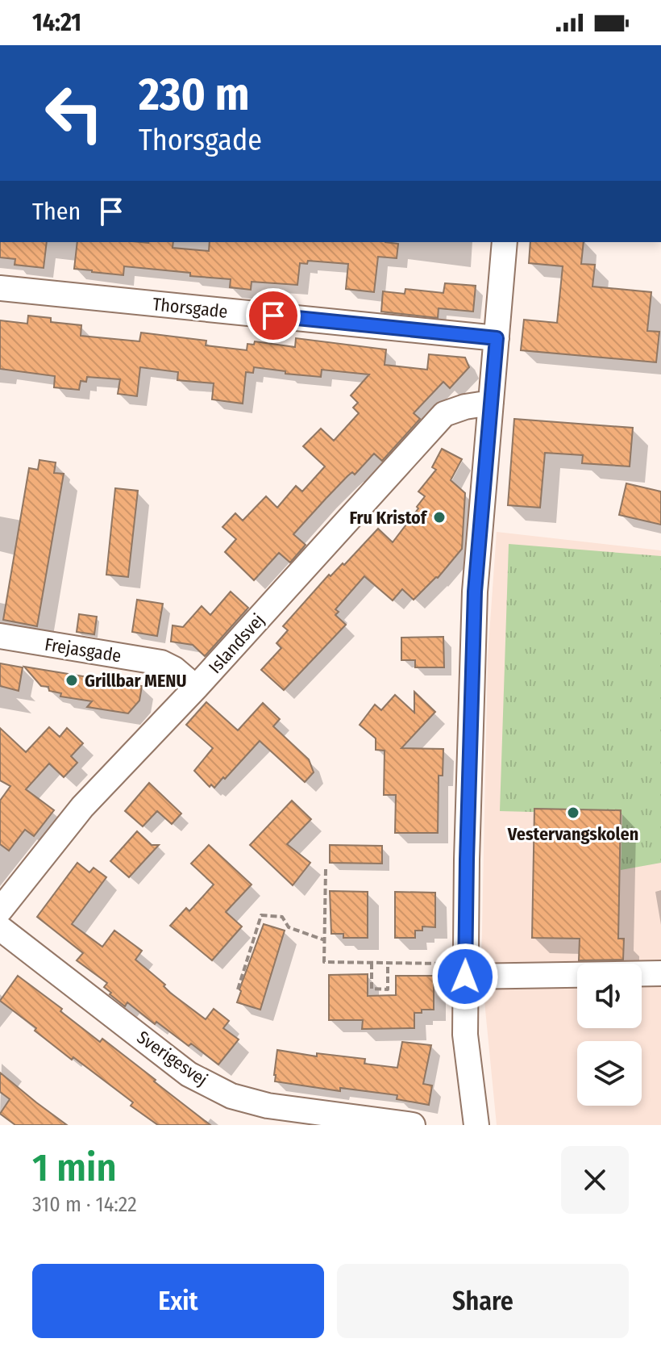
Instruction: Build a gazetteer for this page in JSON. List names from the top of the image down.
{
  "streets": {
    "street": [
      "Thorsgade",
      "Islandsvej",
      "Frejasgade",
      "Sverigesvej"
    ]
  },
  "crossings": [
    ["Islandsvej", "Frejasgade"]
  ],
  "places": ["Fru Kristof", "Grillbar MENU", "Vestervangskolen"],
  "page": {
    "status": "14:21",
    "turn": ["230 m", "Thorsgade"],
    "then": "Then",
    "heading": ["1 min", "310 m · 14:22"],
    "buttons": ["Exit", "Share"]
  }
}
